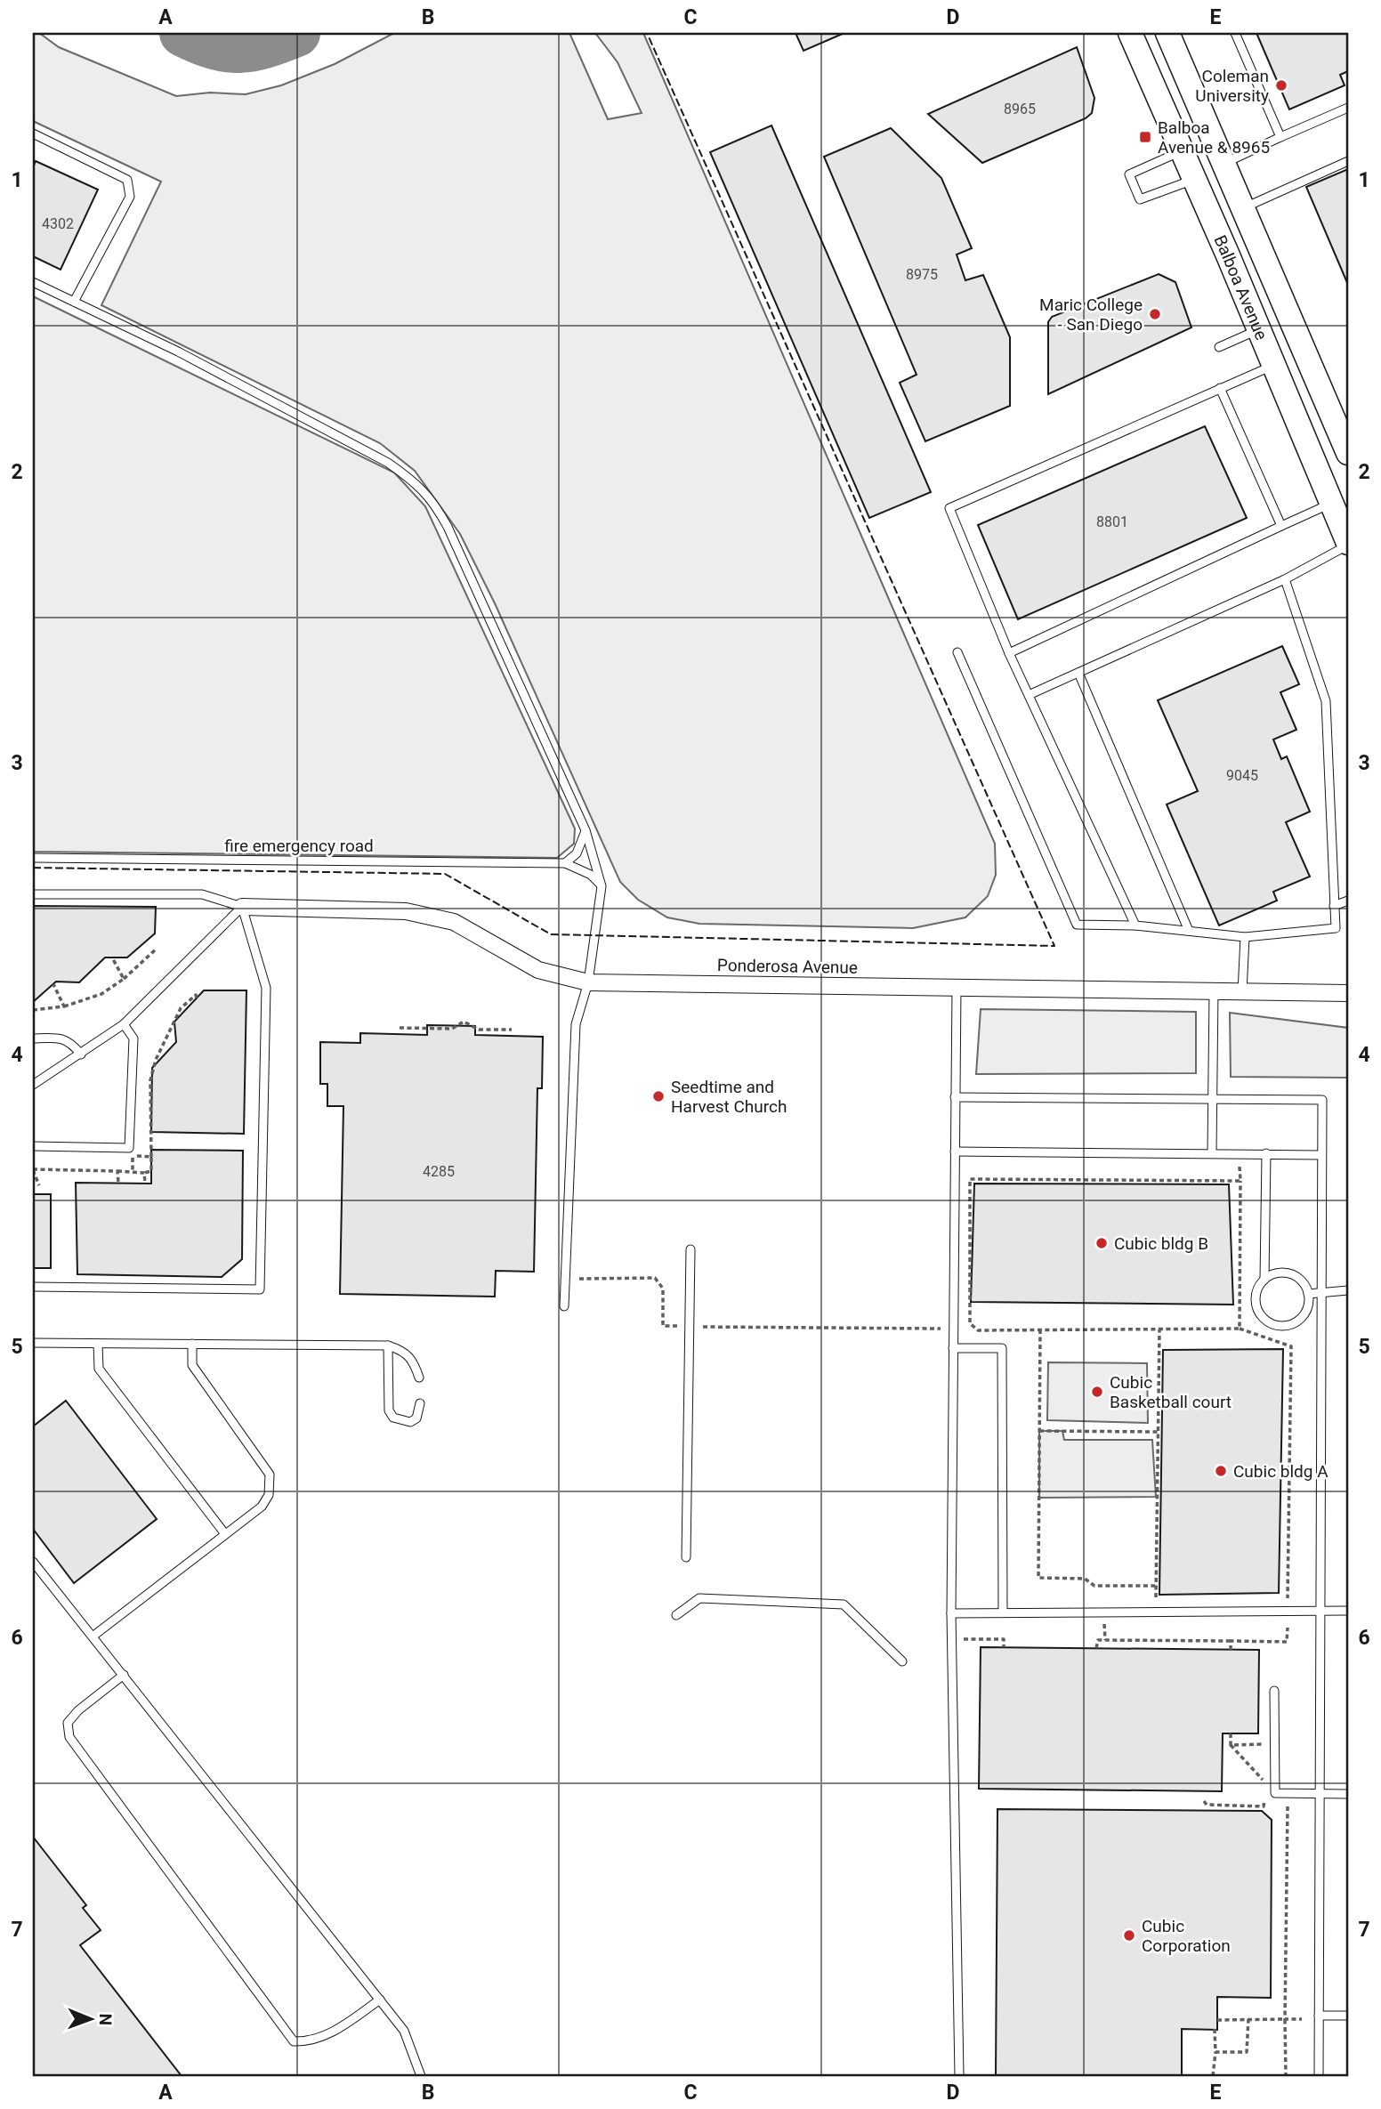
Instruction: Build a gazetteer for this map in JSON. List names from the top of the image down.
{
  "streets": {
    "main road": ["Balboa Avenue"],
    "street": ["Ponderosa Avenue"],
    "lane": ["fire emergency road"]
  },
  "places": {
    "other": [
      "Coleman University",
      "Maric College - San Diego",
      "Seedtime and Harvest Church",
      "Cubic bldg B",
      "Cubic Basketball court",
      "Cubic bldg A",
      "Cubic Corporation"
    ],
    "transit": ["Balboa Avenue & 8965"]
  },
  "house_numbers": [
    "8965",
    "4302",
    "8975",
    "8801",
    "9045",
    "4285"
  ],
  "north": "right",
  "grid": {
    "columns": [
      "A",
      "B",
      "C",
      "D",
      "E"
    ],
    "rows": [
      "1",
      "2",
      "3",
      "4",
      "5",
      "6",
      "7"
    ]
  }
}
